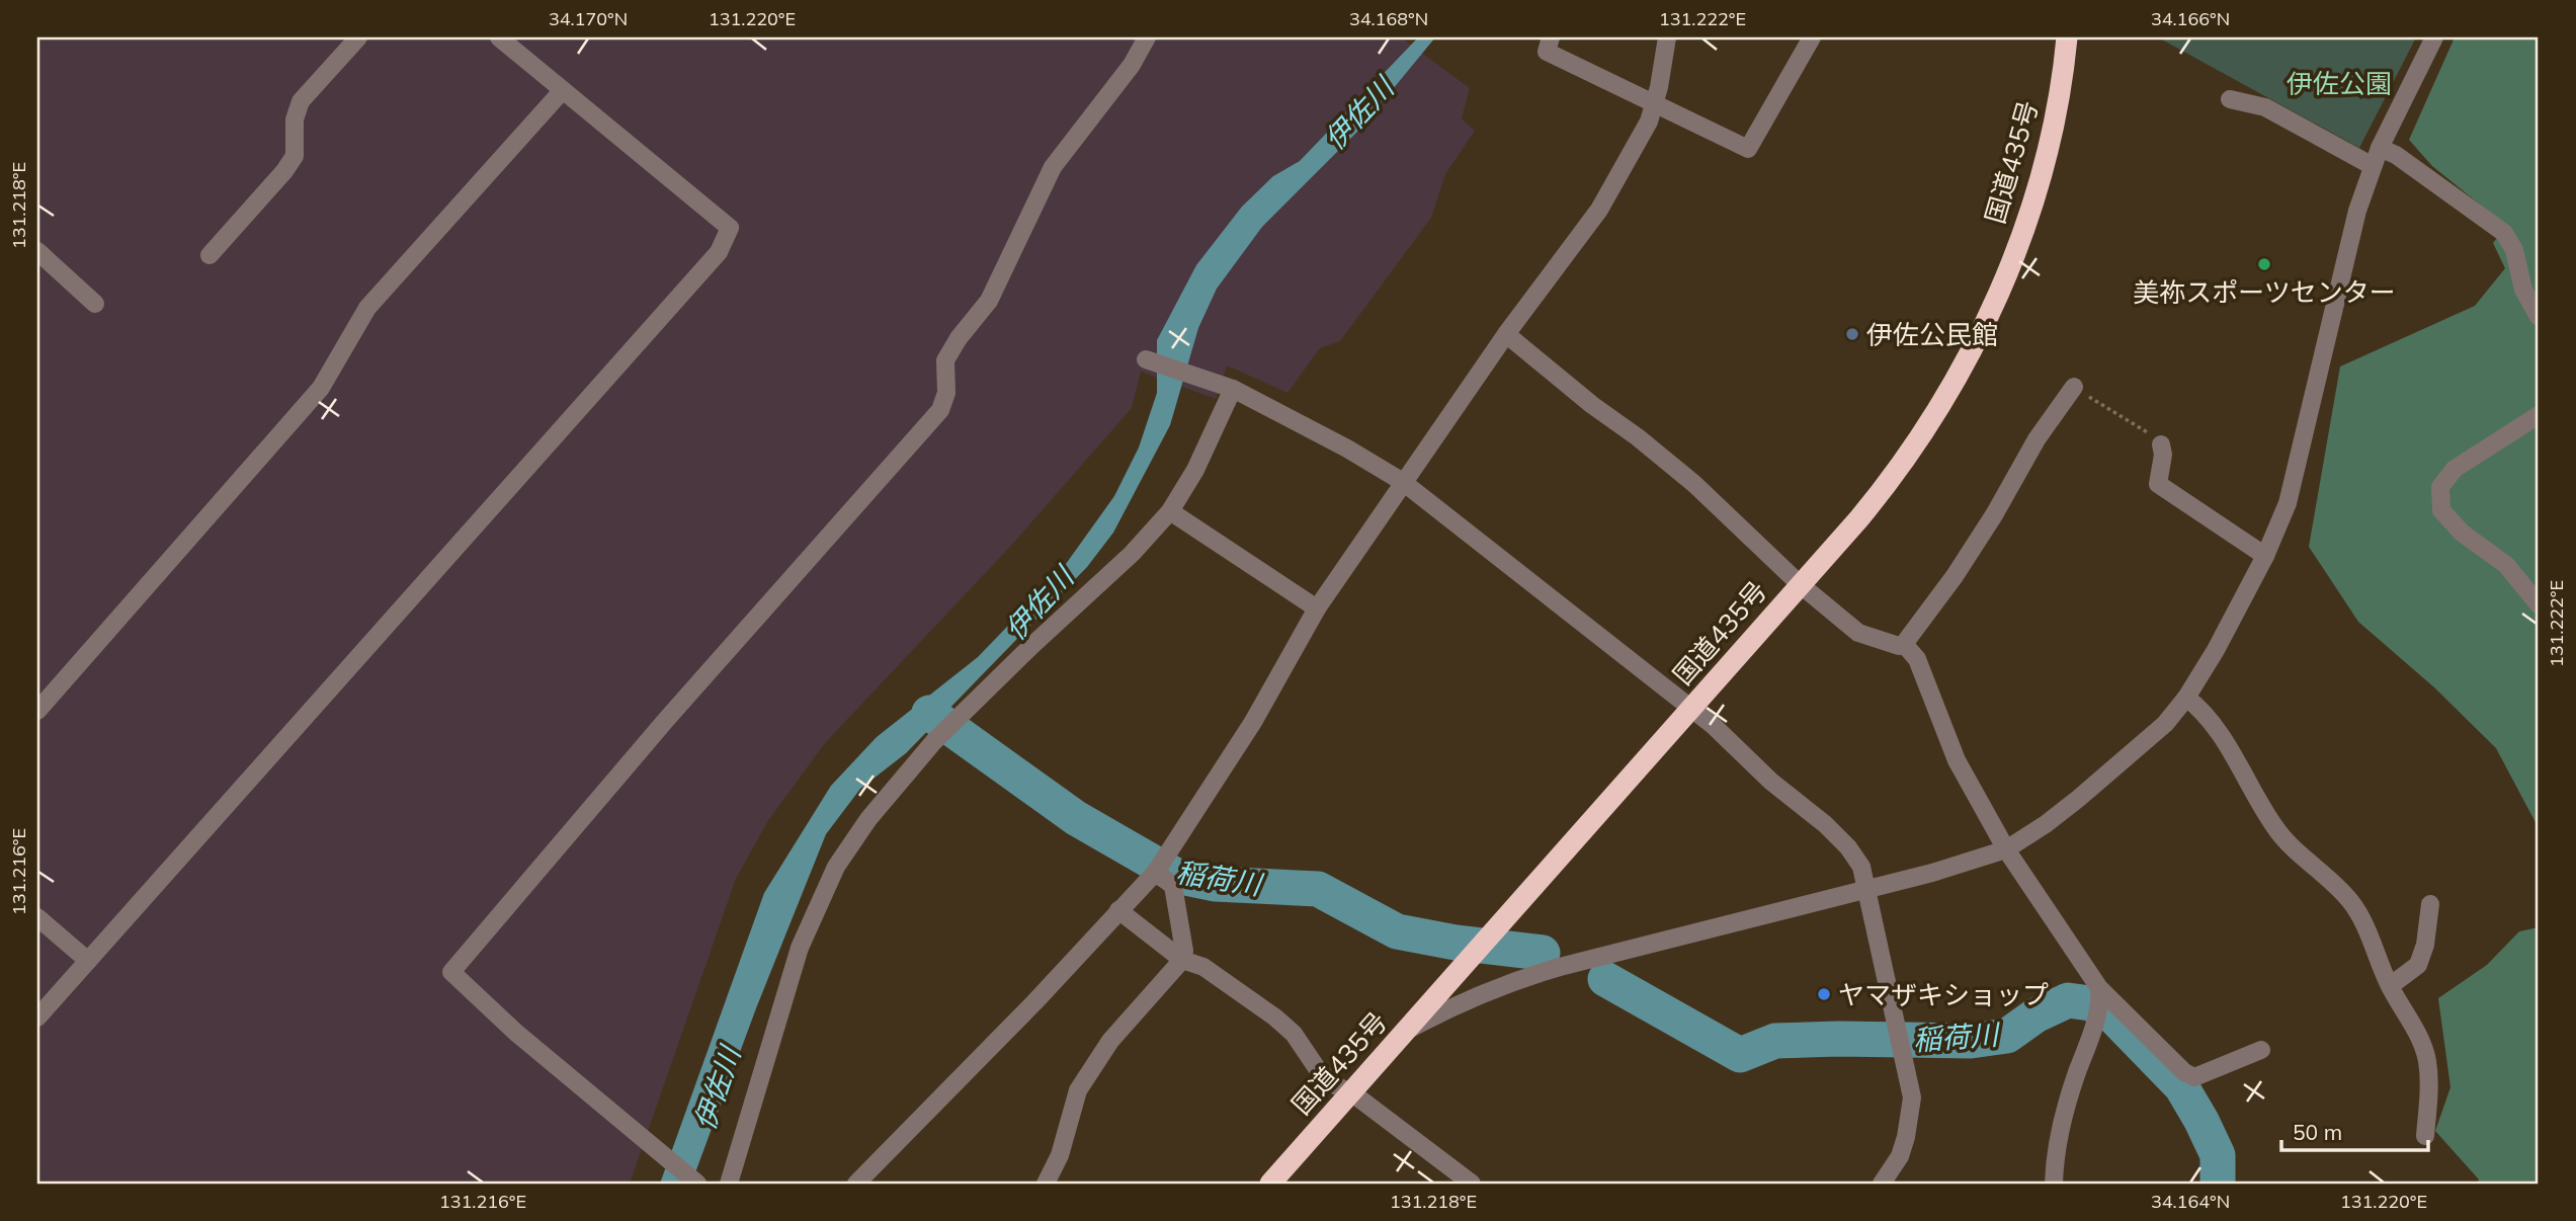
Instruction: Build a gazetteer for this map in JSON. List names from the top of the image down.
{
  "streets": {
    "highway": ["国道435号"]
  },
  "water": ["伊佐川", "稲荷川"],
  "parks": ["伊佐公園"],
  "places": ["美祢スポーツセンター", "伊佐公民館", "ヤマザキショップ"],
  "scale_bar": "50 m",
  "coordinates": [
    "34.170°N",
    "131.220°E",
    "34.168°N",
    "131.222°E",
    "34.166°N",
    "131.218°E",
    "131.216°E",
    "34.164°N"
  ]
}
